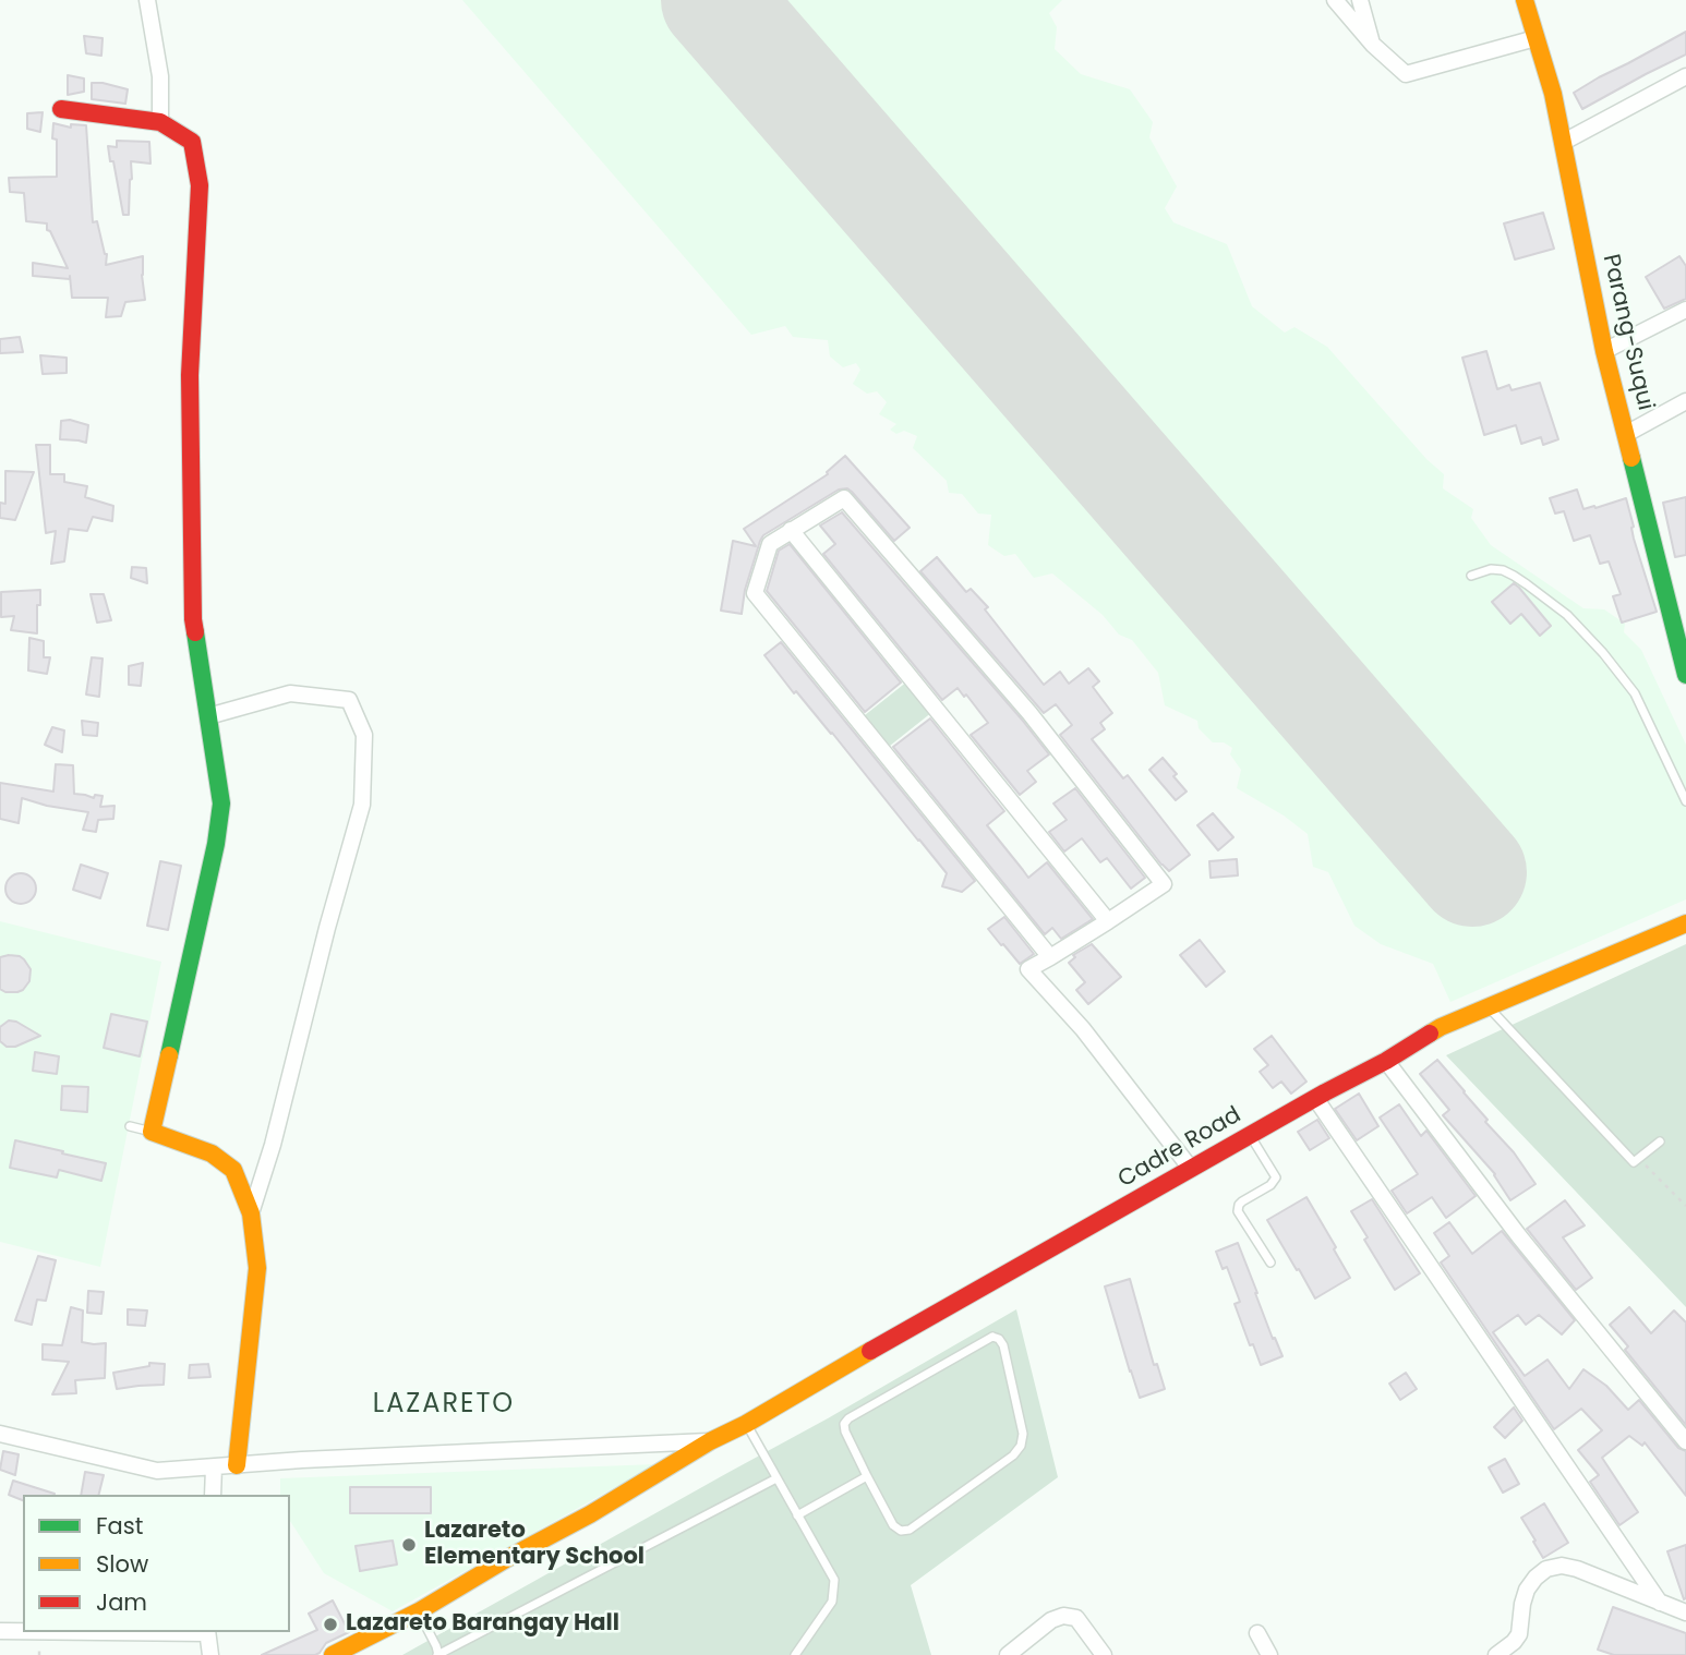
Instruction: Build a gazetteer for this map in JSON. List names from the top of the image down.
{
  "streets": {
    "street": ["Parang-Suqui", "Cadre Road"]
  },
  "districts": ["LAZARETO"],
  "places": ["Lazareto Elementary School", "Lazareto Barangay Hall"],
  "legend": ["Fast", "Slow", "Jam"]
}
